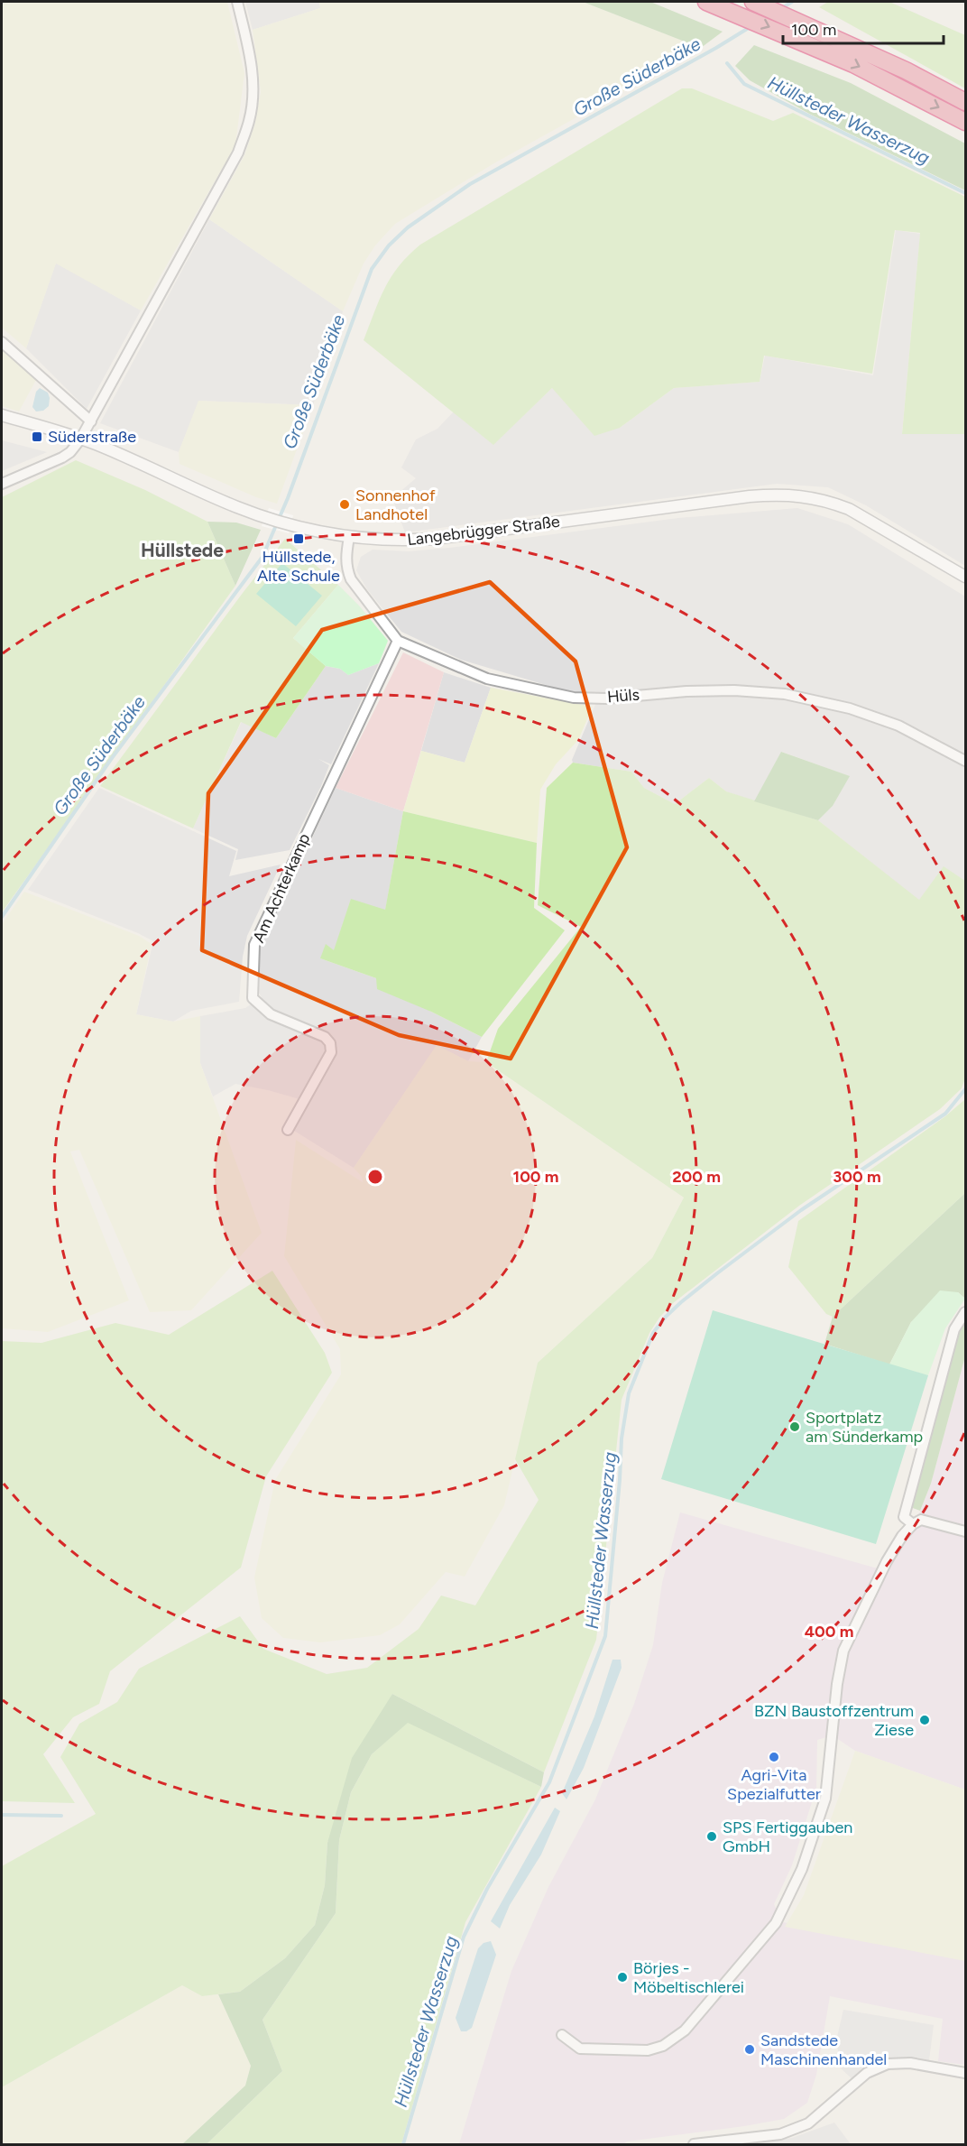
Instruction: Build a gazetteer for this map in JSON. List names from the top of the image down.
{
  "streets": {
    "street": ["Langebrügger Straße", "Hüls", "Am Achterkamp"]
  },
  "crossings": [
    ["Hüls", "Am Achterkamp"]
  ],
  "districts": ["Hüllstede"],
  "water": ["Große Süderbäke", "Hüllsteder Wasserzug"],
  "places": {
    "transit": ["Süderstraße", "Hüllstede, Alte Schule"],
    "other": [
      "Sonnenhof Landhotel",
      "Sportplatz am Sünderkamp",
      "BZN Baustoffzentrum Ziese",
      "Agri-Vita Spezialfutter",
      "SPS Fertiggauben GmbH",
      "Börjes - Möbeltischlerei",
      "Sandstede Maschinenhandel"
    ]
  },
  "scale_bar": "100 m",
  "rings": [
    "100 m",
    "200 m",
    "300 m",
    "400 m"
  ]
}
